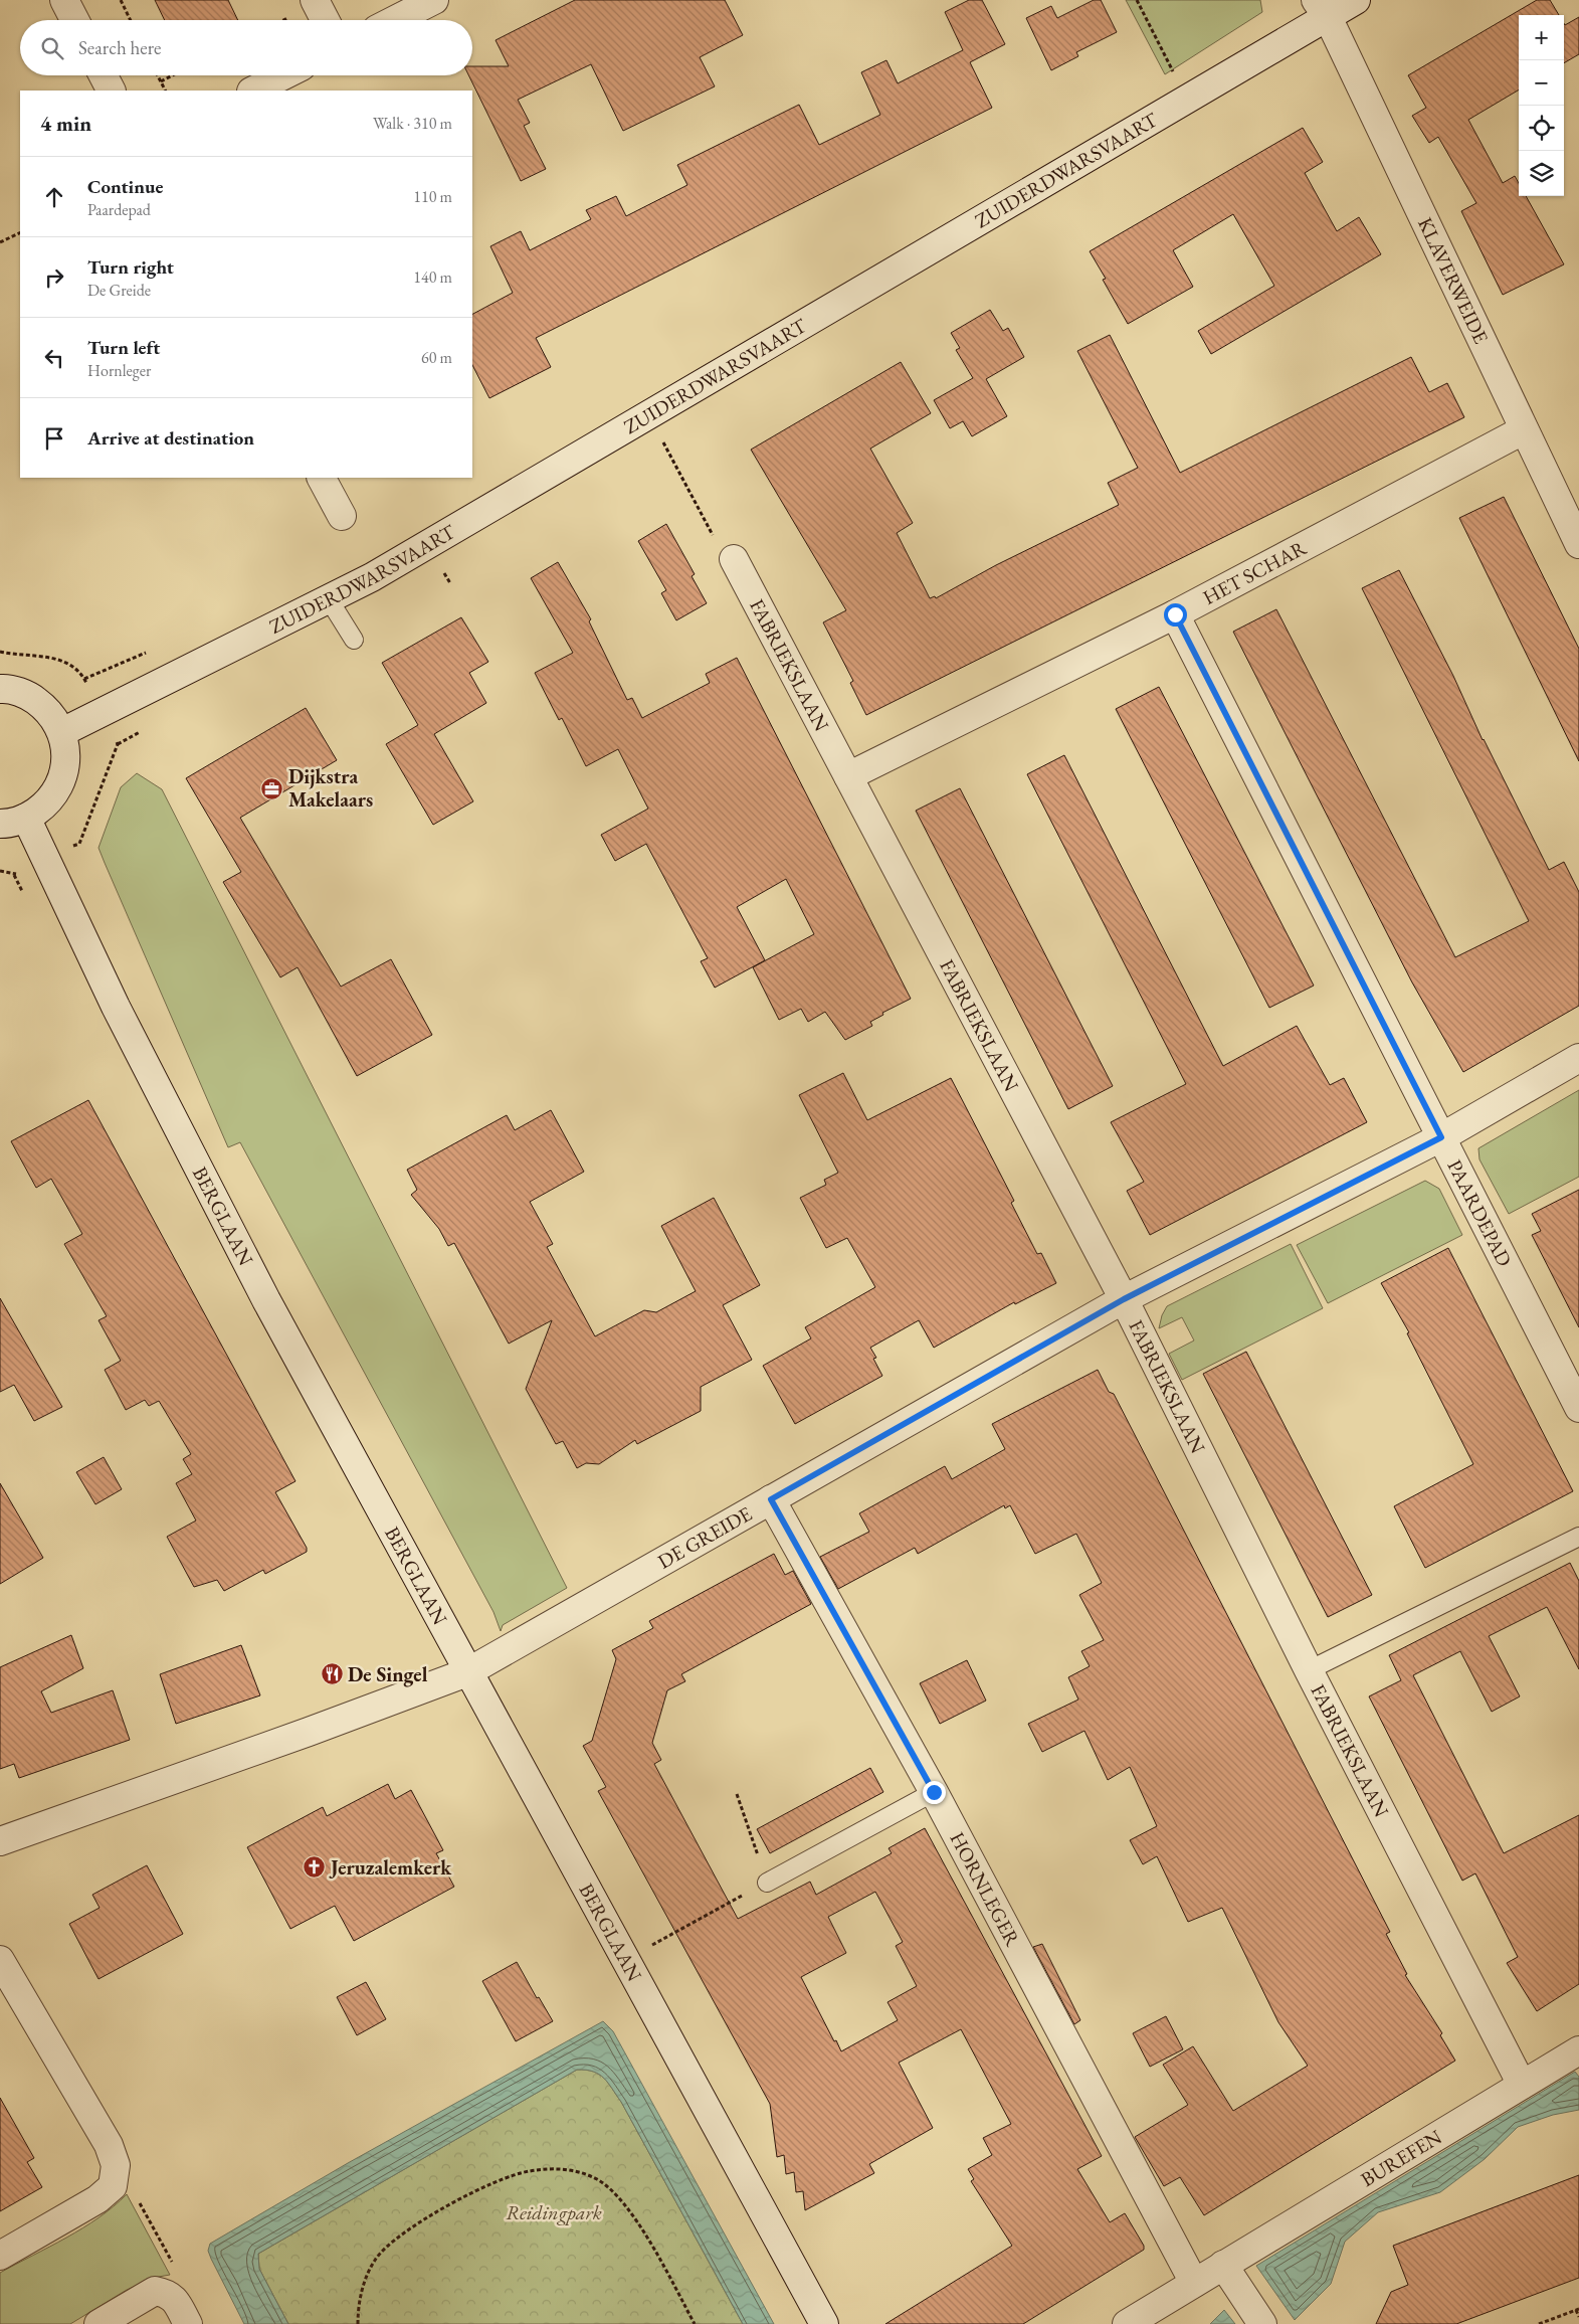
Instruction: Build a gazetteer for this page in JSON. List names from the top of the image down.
{
  "streets": {
    "street": [
      "ZUIDERDWARSVAART",
      "KLAVERWEIDE",
      "HET SCHAR",
      "FABRIEKSLAAN",
      "PAARDEPAD",
      "BERGLAAN",
      "DE GREIDE",
      "HORNLEGER",
      "BUREFEN"
    ]
  },
  "crossings": [
    ["ZUIDERDWARSVAART", "KLAVERWEIDE"],
    ["KLAVERWEIDE", "HET SCHAR"],
    ["HET SCHAR", "FABRIEKSLAAN"],
    ["HET SCHAR", "PAARDEPAD"],
    ["FABRIEKSLAAN", "DE GREIDE"],
    ["FABRIEKSLAAN", "BUREFEN"],
    ["PAARDEPAD", "DE GREIDE"],
    ["BERGLAAN", "DE GREIDE"],
    ["DE GREIDE", "HORNLEGER"],
    ["HORNLEGER", "BUREFEN"]
  ],
  "parks": ["Reidingpark"],
  "places": {
    "office": ["Dijkstra Makelaars"],
    "restaurant": ["De Singel"],
    "church": ["Jeruzalemkerk"]
  },
  "page": {
    "map_buttons": ["+", "−"],
    "search": "Search here",
    "heading": ["4 min", "Walk · 310 m"],
    "list": [
      ["Continue", "Paardepad", "110 m"],
      ["Turn right", "De Greide", "140 m"],
      ["Turn left", "Hornleger", "60 m"],
      "Arrive at destination"
    ]
  }
}
